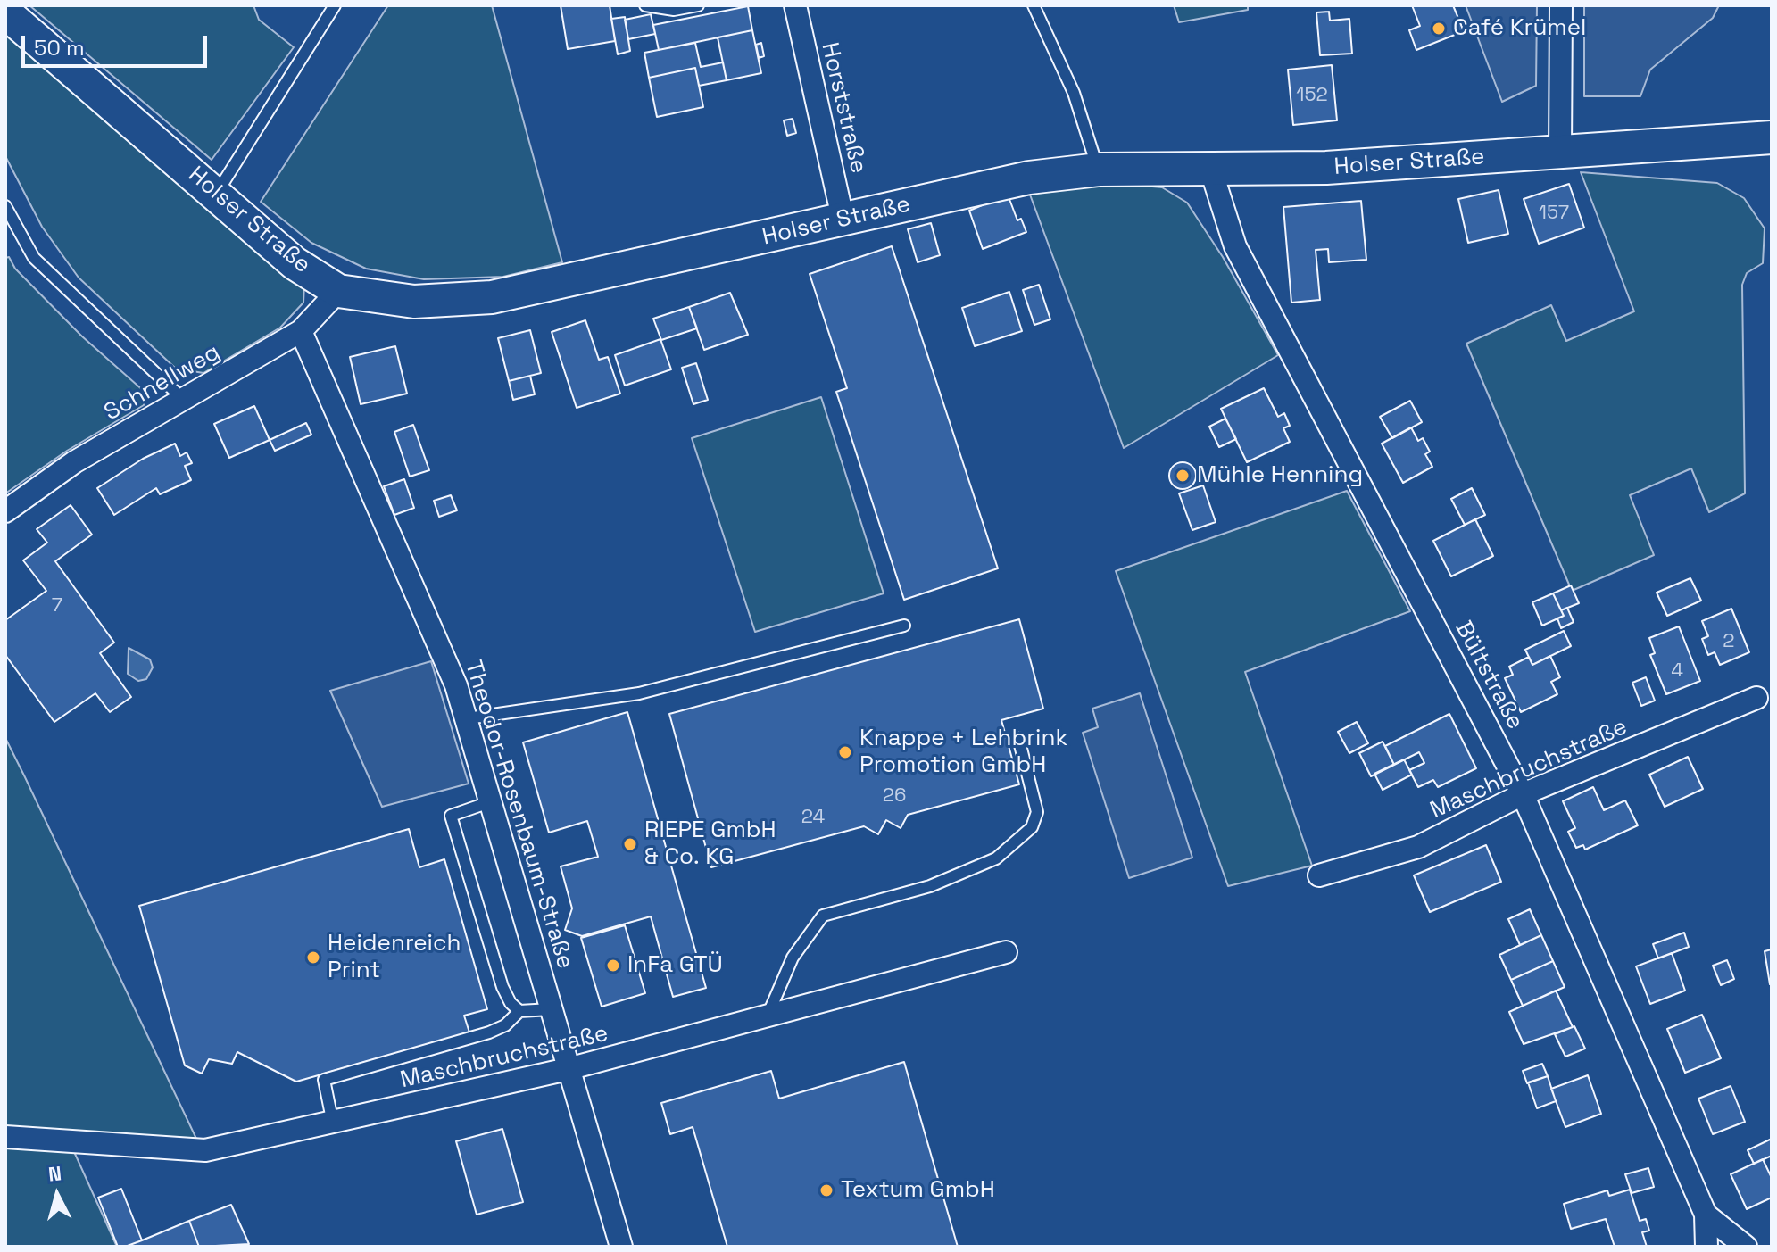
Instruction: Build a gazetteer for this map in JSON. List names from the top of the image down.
{
  "streets": {
    "main road": ["Holser Straße"],
    "street": [
      "Horststraße",
      "Schnellweg",
      "Bültstraße",
      "Maschbruchstraße",
      "Theodor-Rosenbaum-Straße"
    ]
  },
  "crossings": [
    ["Horststraße", "Holser Straße"],
    ["Holser Straße", "Schnellweg"],
    ["Holser Straße", "Bültstraße"],
    ["Schnellweg", "Theodor-Rosenbaum-Straße"],
    ["Bültstraße", "Maschbruchstraße"],
    ["Maschbruchstraße", "Theodor-Rosenbaum-Straße"]
  ],
  "places": [
    "Café Krümel",
    "Mühle Henning",
    "Knappe + Lehbrink Promotion GmbH",
    "RIEPE GmbH & Co. KG",
    "Heidenreich Print",
    "InFa GTÜ",
    "Textum GmbH"
  ],
  "house_numbers": [
    "152",
    "157",
    "7",
    "2",
    "4",
    "26",
    "24"
  ],
  "scale_bar": "50 m",
  "north": "top"
}
